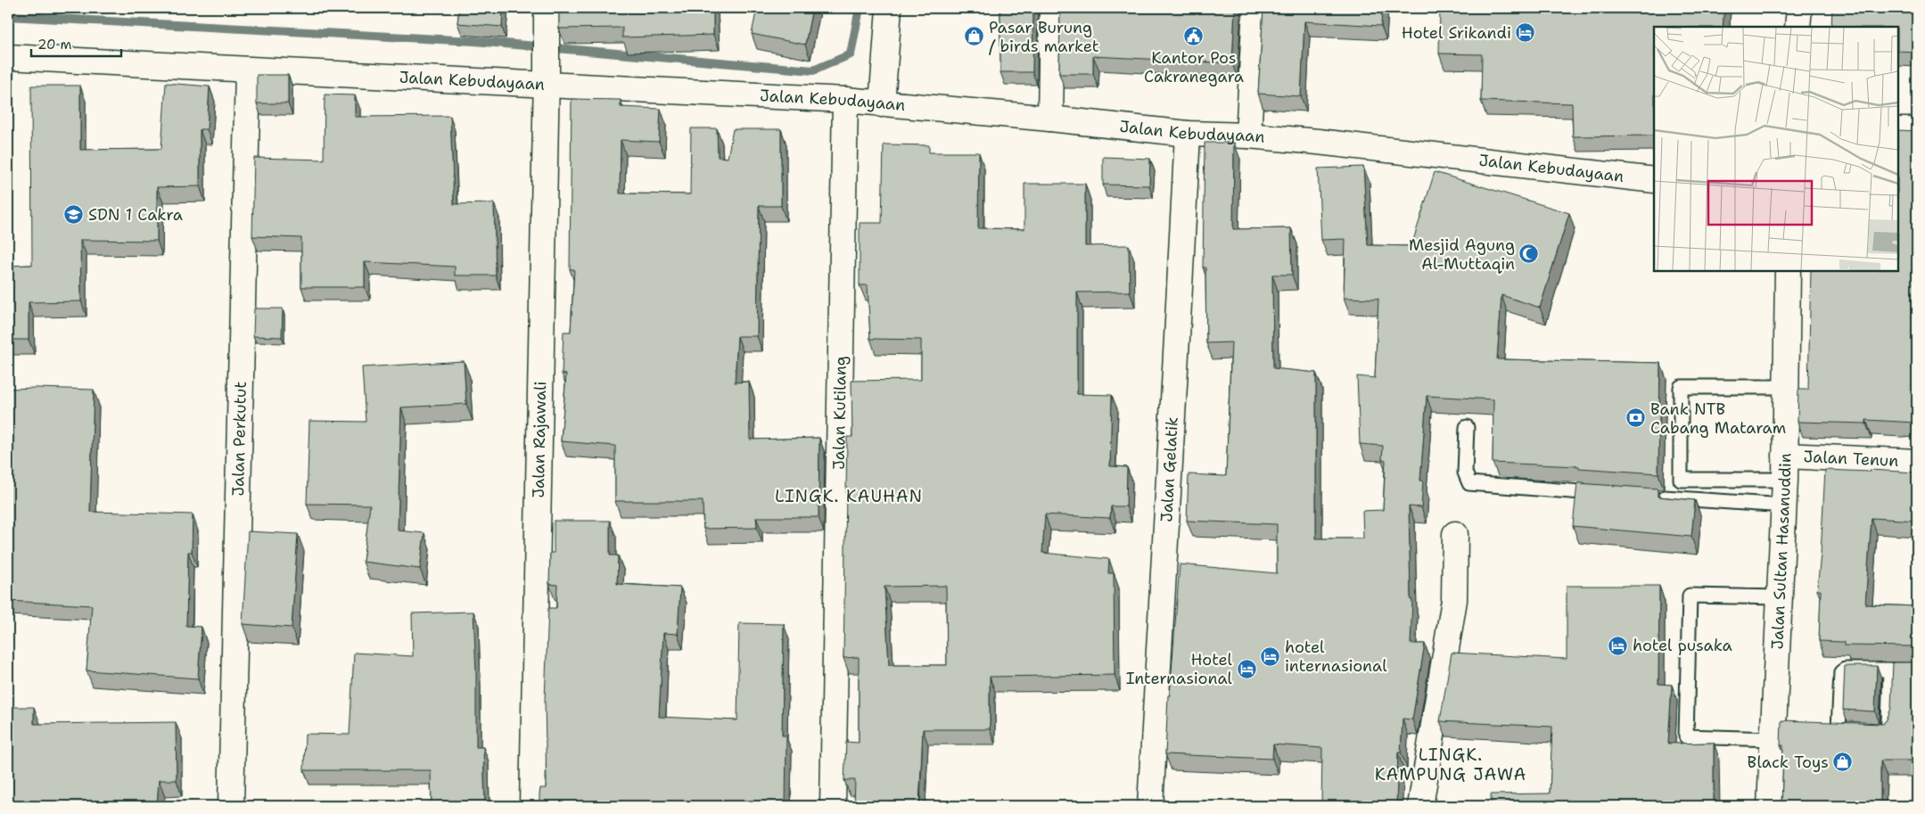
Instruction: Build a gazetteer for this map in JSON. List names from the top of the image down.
{
  "streets": {
    "street": [
      "Jalan Kebudayaan",
      "Jalan Kutilang",
      "Jalan Perkutut",
      "Jalan Rajawali",
      "Jalan Tenun",
      "Jalan Gelatik",
      "Jalan Sultan Hasanuddin"
    ]
  },
  "crossings": [
    ["Jalan Kebudayaan", "Jalan Kutilang"],
    ["Jalan Kebudayaan", "Jalan Perkutut"],
    ["Jalan Kebudayaan", "Jalan Rajawali"],
    ["Jalan Kebudayaan", "Jalan Gelatik"],
    ["Jalan Tenun", "Jalan Sultan Hasanuddin"]
  ],
  "districts": ["LINGK. KAUHAN", "LINGK. KAMPUNG JAWA"],
  "places": {
    "hotel": [
      "Hotel Srikandi",
      "hotel pusaka",
      "hotel internasional",
      "Hotel Internasional"
    ],
    "public building": ["Kantor Pos Cakranegara"],
    "shop": ["Pasar Burung / birds market", "Black Toys"],
    "school or university": ["SDN 1 Cakra"],
    "mosque": ["Mesjid Agung Al-Muttaqin"],
    "bank": ["Bank NTB Cabang Mataram"]
  },
  "scale_bar": "20 m"
}
